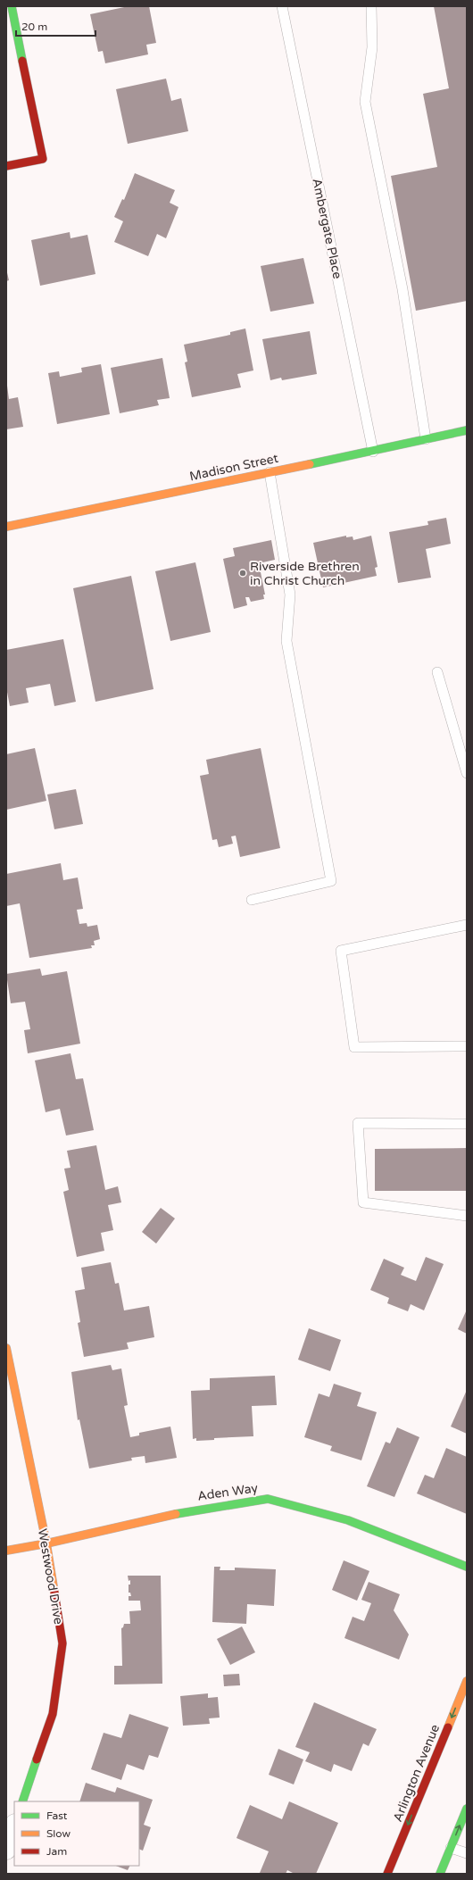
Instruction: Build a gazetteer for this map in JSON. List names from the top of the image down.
{
  "streets": {
    "street": [
      "Madison Street",
      "Aden Way",
      "Westwood Drive",
      "Arlington Avenue"
    ],
    "lane": ["Ambergate Place"]
  },
  "crossings": [
    ["Ambergate Place", "Madison Street"],
    ["Aden Way", "Westwood Drive"]
  ],
  "places": ["Riverside Brethren in Christ Church"],
  "legend": ["Fast", "Slow", "Jam"],
  "scale_bar": "20 m"
}
